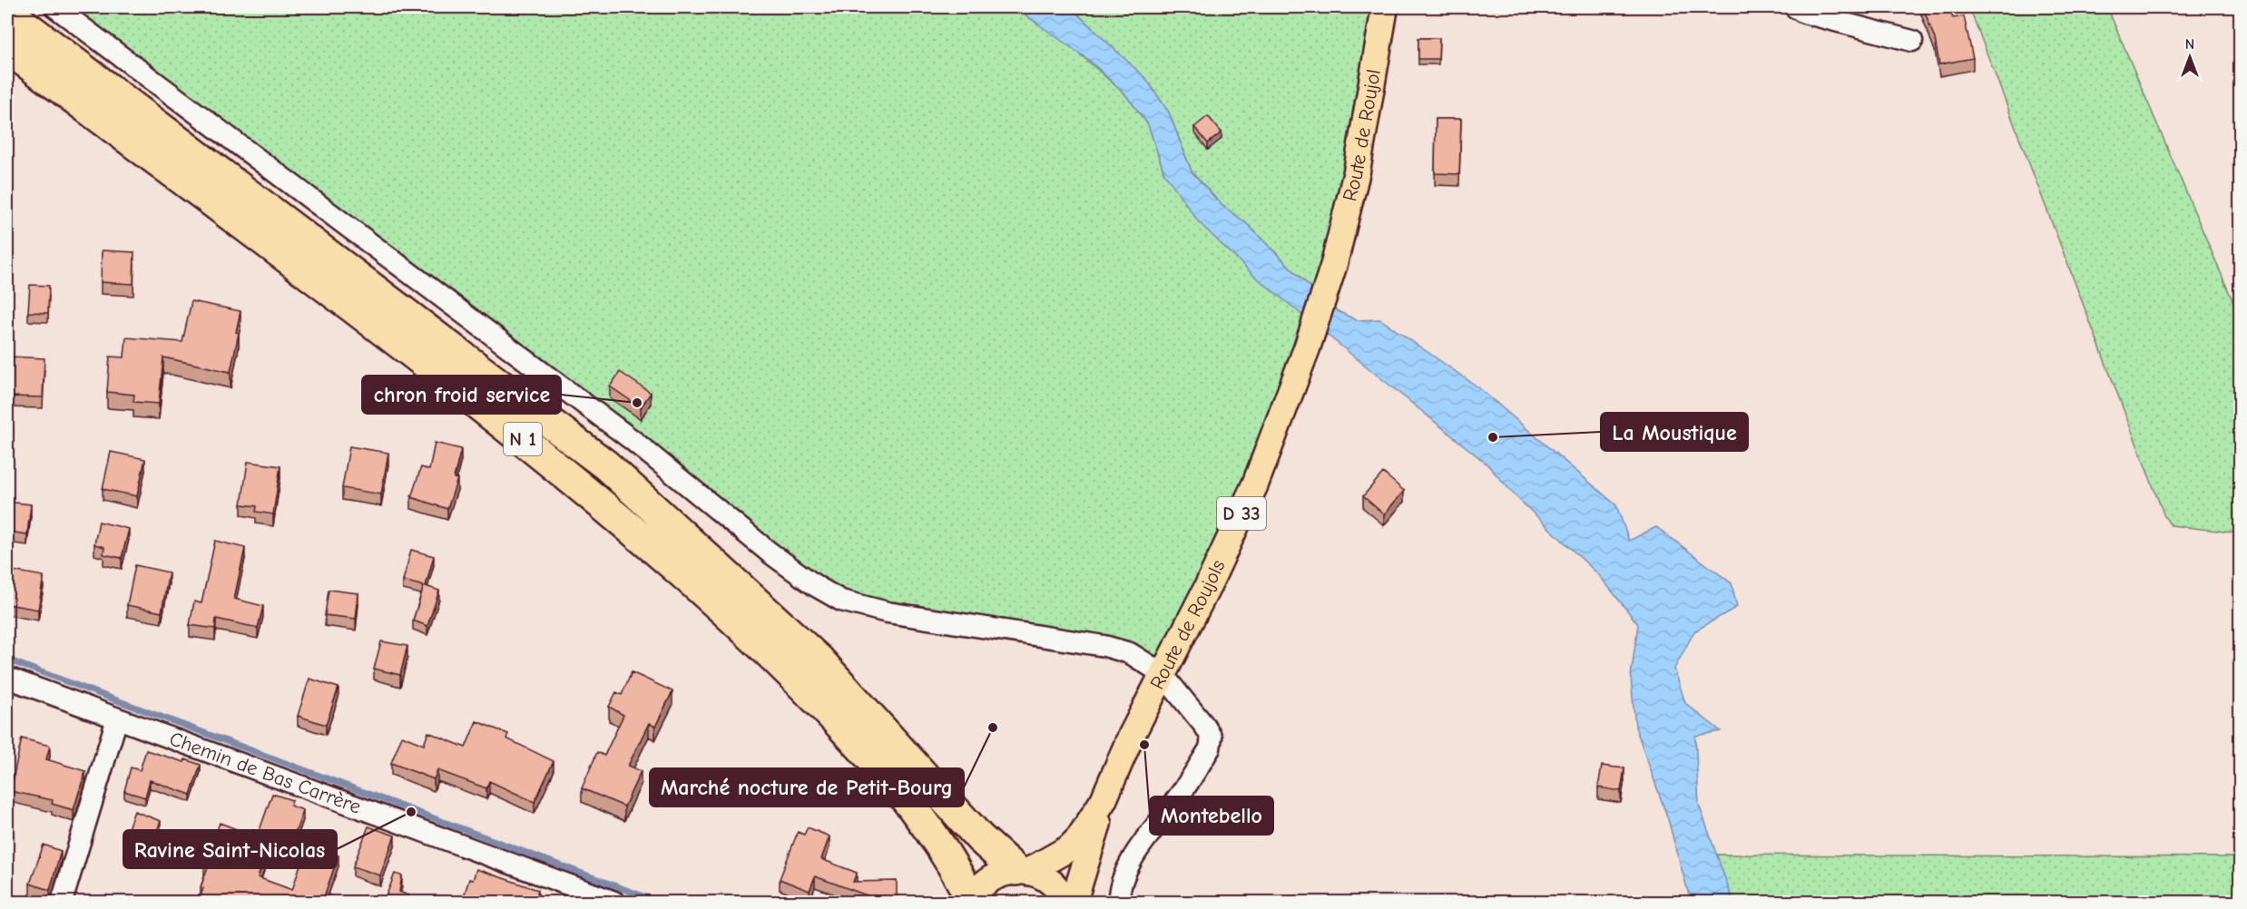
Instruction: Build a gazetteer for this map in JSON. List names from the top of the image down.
{
  "streets": {
    "highway": ["N 1"],
    "main road": ["Route de Roujol", "D 33", "Route de Roujols"],
    "street": ["Chemin de Bas Carrère"]
  },
  "crossings": [
    ["Route de Roujol", "Route de Roujols"],
    ["N 1", "Route de Roujols"]
  ],
  "places": [
    "chron froid service",
    "La Moustique",
    "Marché nocture de Petit-Bourg",
    "Montebello",
    "Ravine Saint-Nicolas"
  ],
  "north": "top"
}
